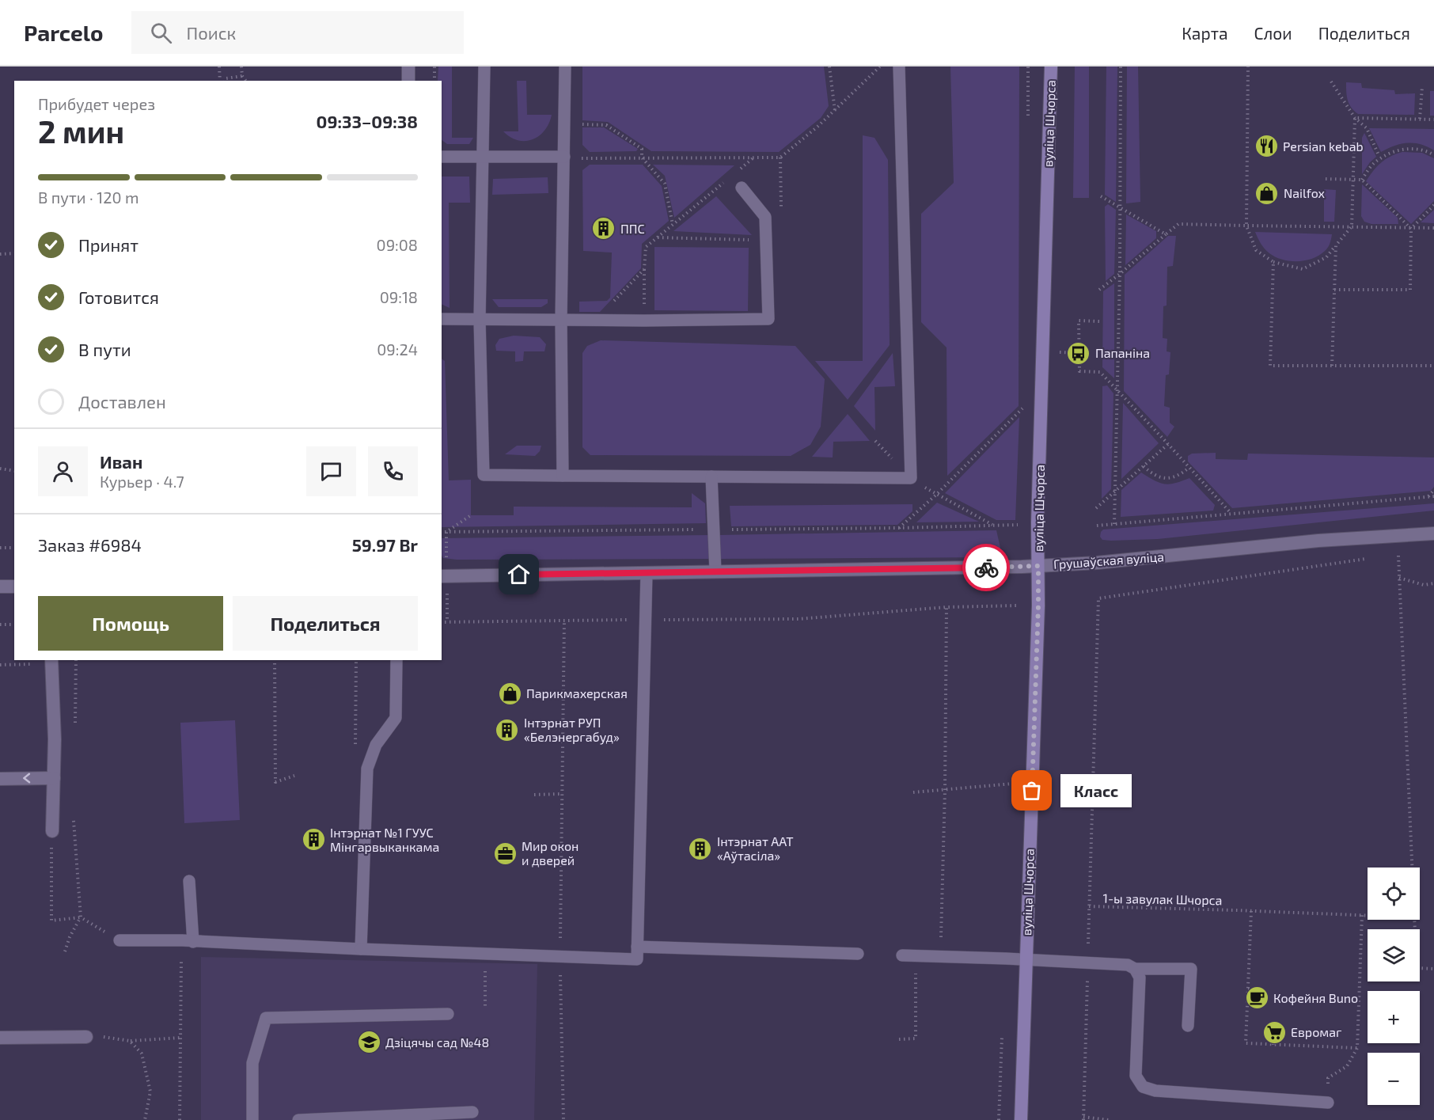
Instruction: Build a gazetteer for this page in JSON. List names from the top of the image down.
{
  "streets": {
    "main road": ["вуліца Шчорса"],
    "street": ["Грушаўская вуліца"],
    "path": ["1-ы завулак Шчорса"]
  },
  "crossings": [
    ["вуліца Шчорса", "Грушаўская вуліца"]
  ],
  "places": {
    "restaurant": ["Persian kebab"],
    "shop": ["Nailfox", "Парикмахерская"],
    "building": [
      "ППС",
      "Інтэрнат РУП «Белэнергабуд»",
      "Інтэрнат №1 ГУУС Мінгарвыканкама",
      "Інтэрнат ААТ «Аўтасіла»"
    ],
    "bus stop": ["Папаніна"],
    "other": ["Класс"],
    "office": ["Мир окон и дверей"],
    "cafe": ["Кофейня Buno"],
    "supermarket": ["Евромаг"],
    "school or university": ["Дзіцячы сад №48"]
  },
  "page": {
    "header": "Parcelo",
    "search": "Поиск",
    "nav": ["Карта", "Слои", "Поделиться"],
    "heading": ["2 мин", "Прибудет через", "09:33–09:38"],
    "panel": [
      "Иван",
      "Курьер · 4.7",
      "Заказ #6984",
      "59.97 Br"
    ],
    "bar": "В пути · 120 m",
    "list": [
      ["Принят", "09:08"],
      ["Готовится", "09:18"],
      ["В пути", "09:24"],
      "Доставлен"
    ],
    "buttons": ["Помощь", "Поделиться"],
    "bubble": "Класс",
    "map_buttons": ["+", "−"]
  }
}
